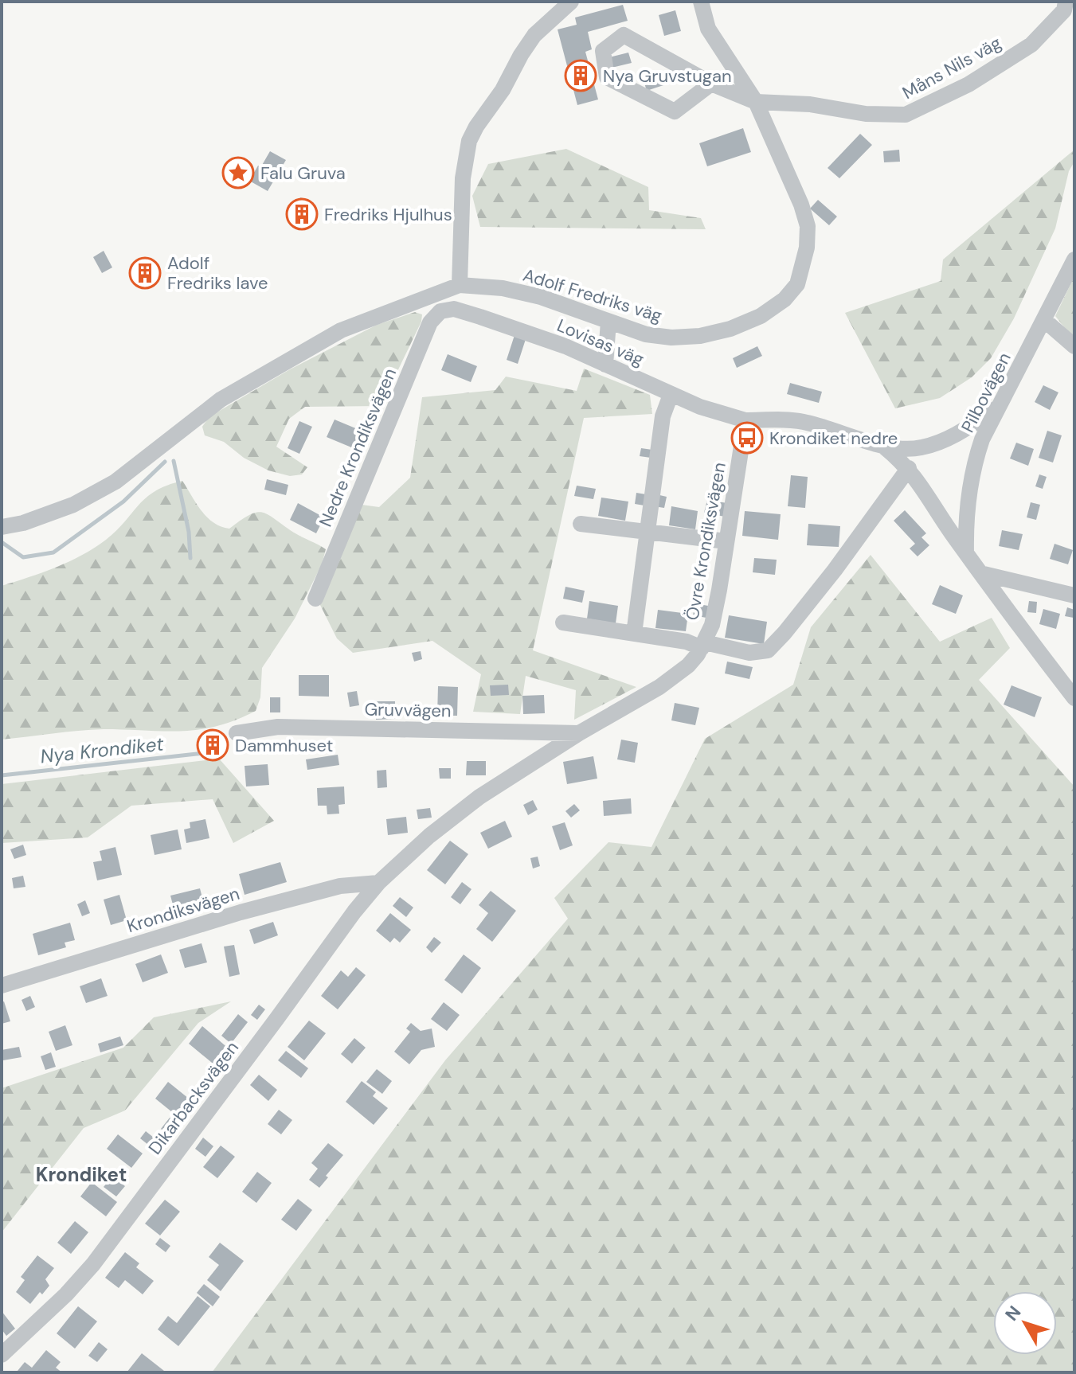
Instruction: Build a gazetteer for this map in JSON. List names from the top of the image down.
{
  "streets": {
    "street": [
      "Måns Nils väg",
      "Adolf Fredriks väg",
      "Lovisas väg",
      "Pilbovägen",
      "Nedre Krondiksvägen",
      "Övre Krondiksvägen",
      "Gruvvägen",
      "Krondiksvägen",
      "Dikarbacksvägen"
    ]
  },
  "crossings": [
    ["Måns Nils väg", "Adolf Fredriks väg"],
    ["Lovisas väg", "Nedre Krondiksvägen"],
    ["Lovisas väg", "Övre Krondiksvägen"],
    ["Övre Krondiksvägen", "Gruvvägen"],
    ["Övre Krondiksvägen", "Krondiksvägen"],
    ["Övre Krondiksvägen", "Dikarbacksvägen"],
    ["Krondiksvägen", "Dikarbacksvägen"]
  ],
  "districts": ["Krondiket"],
  "water": ["Nya Krondiket"],
  "places": {
    "building": [
      "Nya Gruvstugan",
      "Fredriks Hjulhus",
      "Adolf Fredriks lave",
      "Dammhuset"
    ],
    "place": ["Falu Gruva"],
    "bus stop": ["Krondiket nedre"]
  },
  "north": "top left"
}
